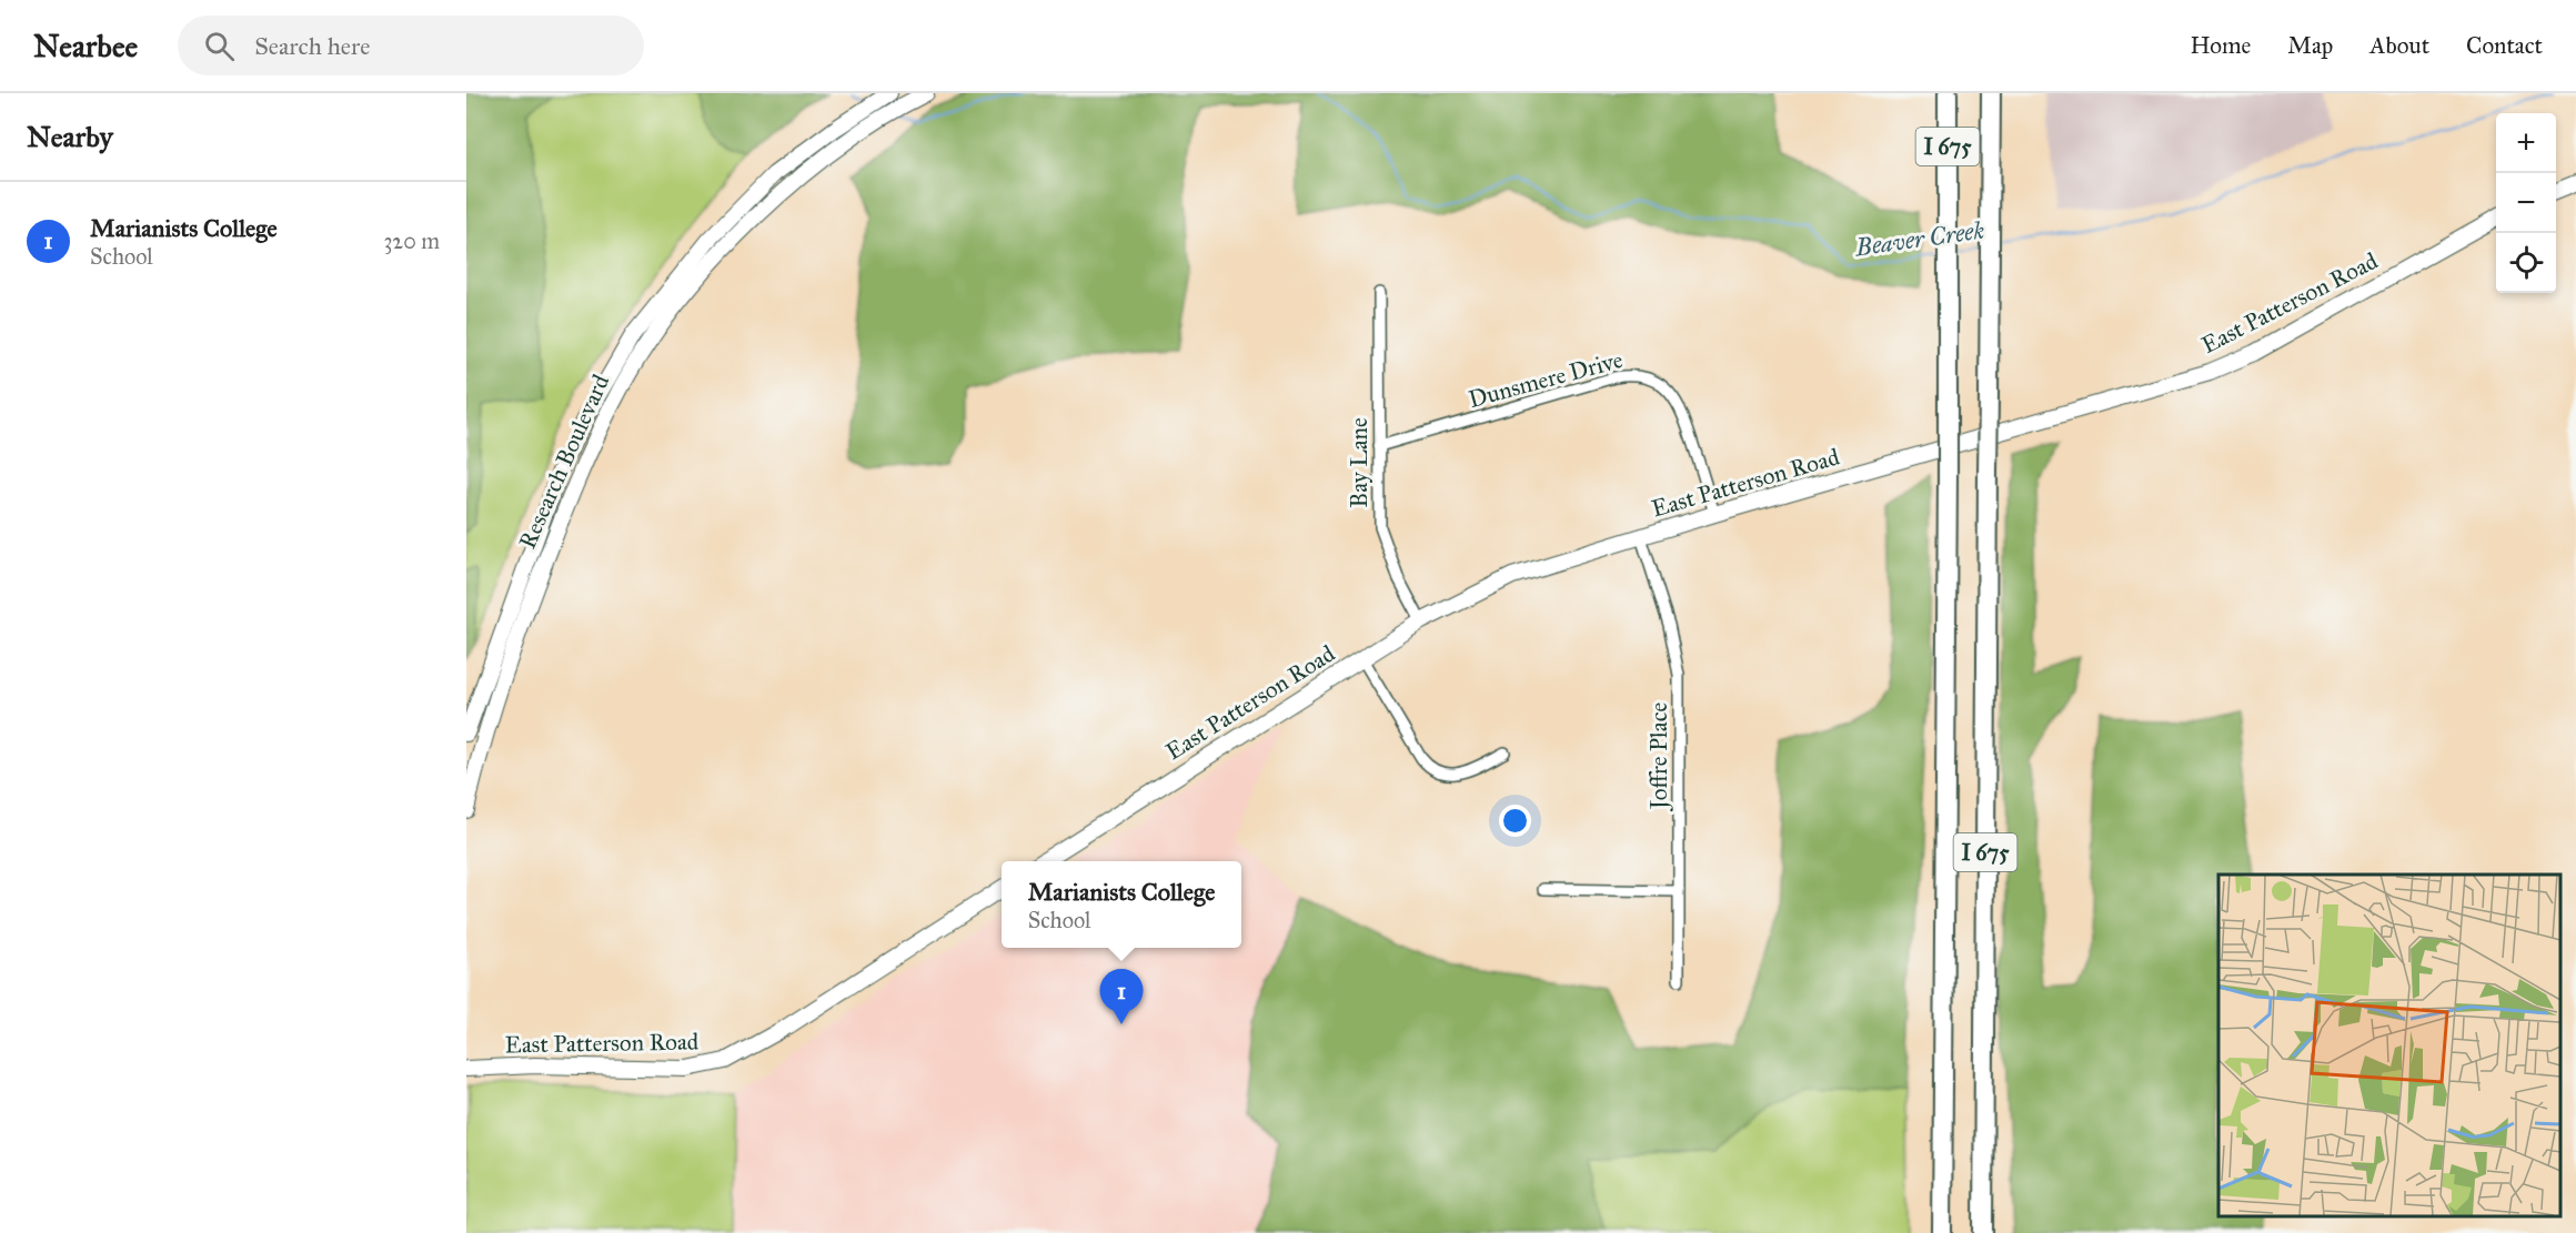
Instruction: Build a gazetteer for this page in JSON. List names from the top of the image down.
{
  "streets": {
    "highway": ["I 675"],
    "street": [
      "East Patterson Road",
      "Dunsmere Drive",
      "Research Boulevard",
      "Bay Lane",
      "Joffre Place"
    ]
  },
  "crossings": [
    ["East Patterson Road", "Dunsmere Drive"],
    ["East Patterson Road", "Bay Lane"],
    ["East Patterson Road", "Joffre Place"],
    ["Dunsmere Drive", "Bay Lane"]
  ],
  "water": ["Beaver Creek"],
  "page": {
    "header": "Nearbee",
    "search": "Search here",
    "nav": [
      "Home",
      "Map",
      "About",
      "Contact"
    ],
    "heading": "Nearby",
    "map_buttons": ["+", "−"],
    "list": [
      {
        "mark": "1",
        "name": "Marianists College",
        "note": "School",
        "value": "320 m"
      }
    ],
    "popup": ["Marianists College", "School"],
    "pins": "1"
  }
}
